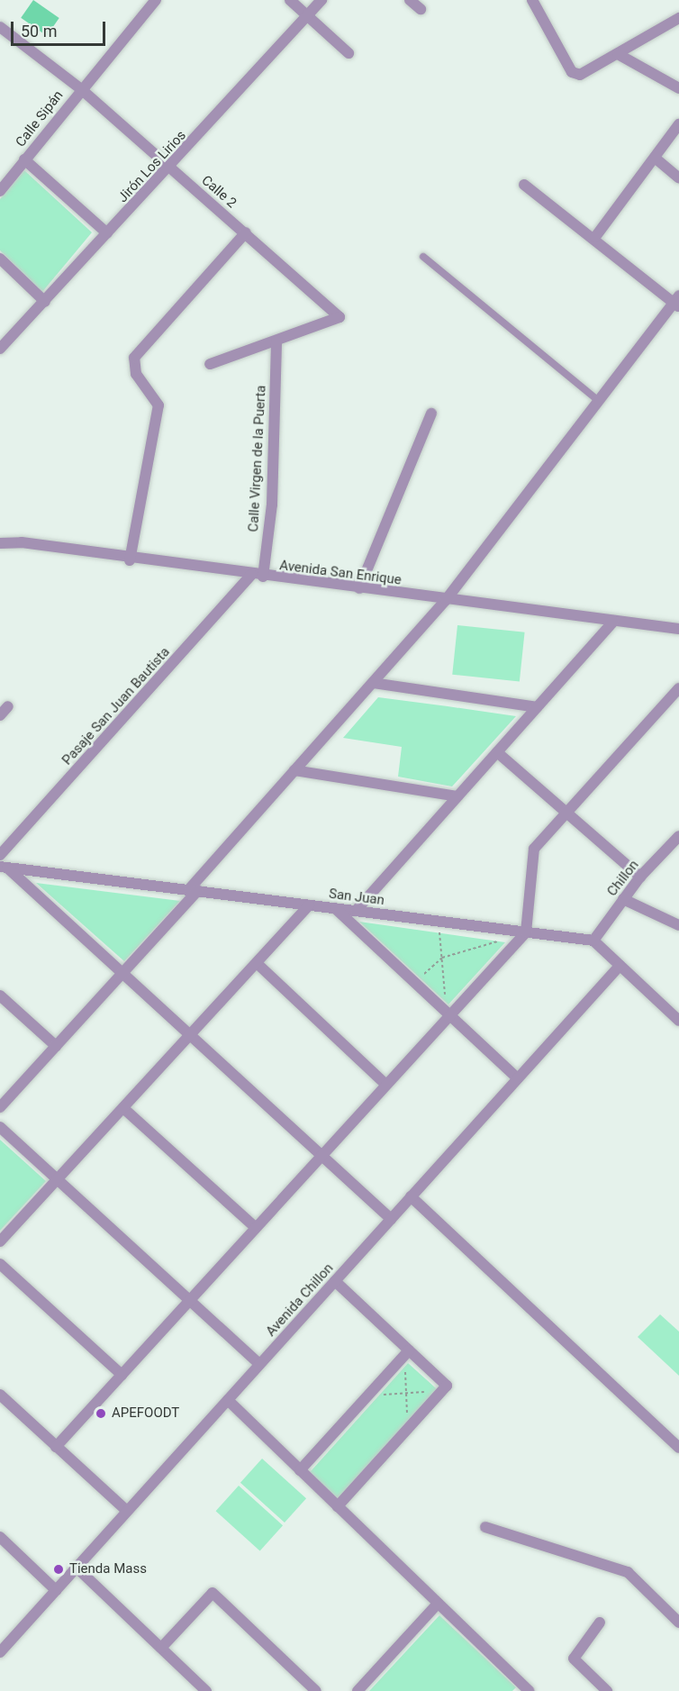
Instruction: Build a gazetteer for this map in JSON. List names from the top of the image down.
{
  "streets": {
    "street": [
      "Calle Sipán",
      "Jirón Los Lirios",
      "Calle 2",
      "Calle Virgen de la Puerta",
      "Avenida San Enrique",
      "Pasaje San Juan Bautista",
      "Chillon",
      "San Juan",
      "Avenida Chillon"
    ]
  },
  "crossings": [
    ["Calle Sipán", "Calle 2"],
    ["Jirón Los Lirios", "Calle 2"],
    ["Calle 2", "Calle Virgen de la Puerta"],
    ["Calle Virgen de la Puerta", "Avenida San Enrique"],
    ["Calle Virgen de la Puerta", "Pasaje San Juan Bautista"],
    ["Avenida San Enrique", "Pasaje San Juan Bautista"],
    ["Chillon", "San Juan"]
  ],
  "places": ["APEFOODT", "Tienda Mass"],
  "scale_bar": "50 m"
}
